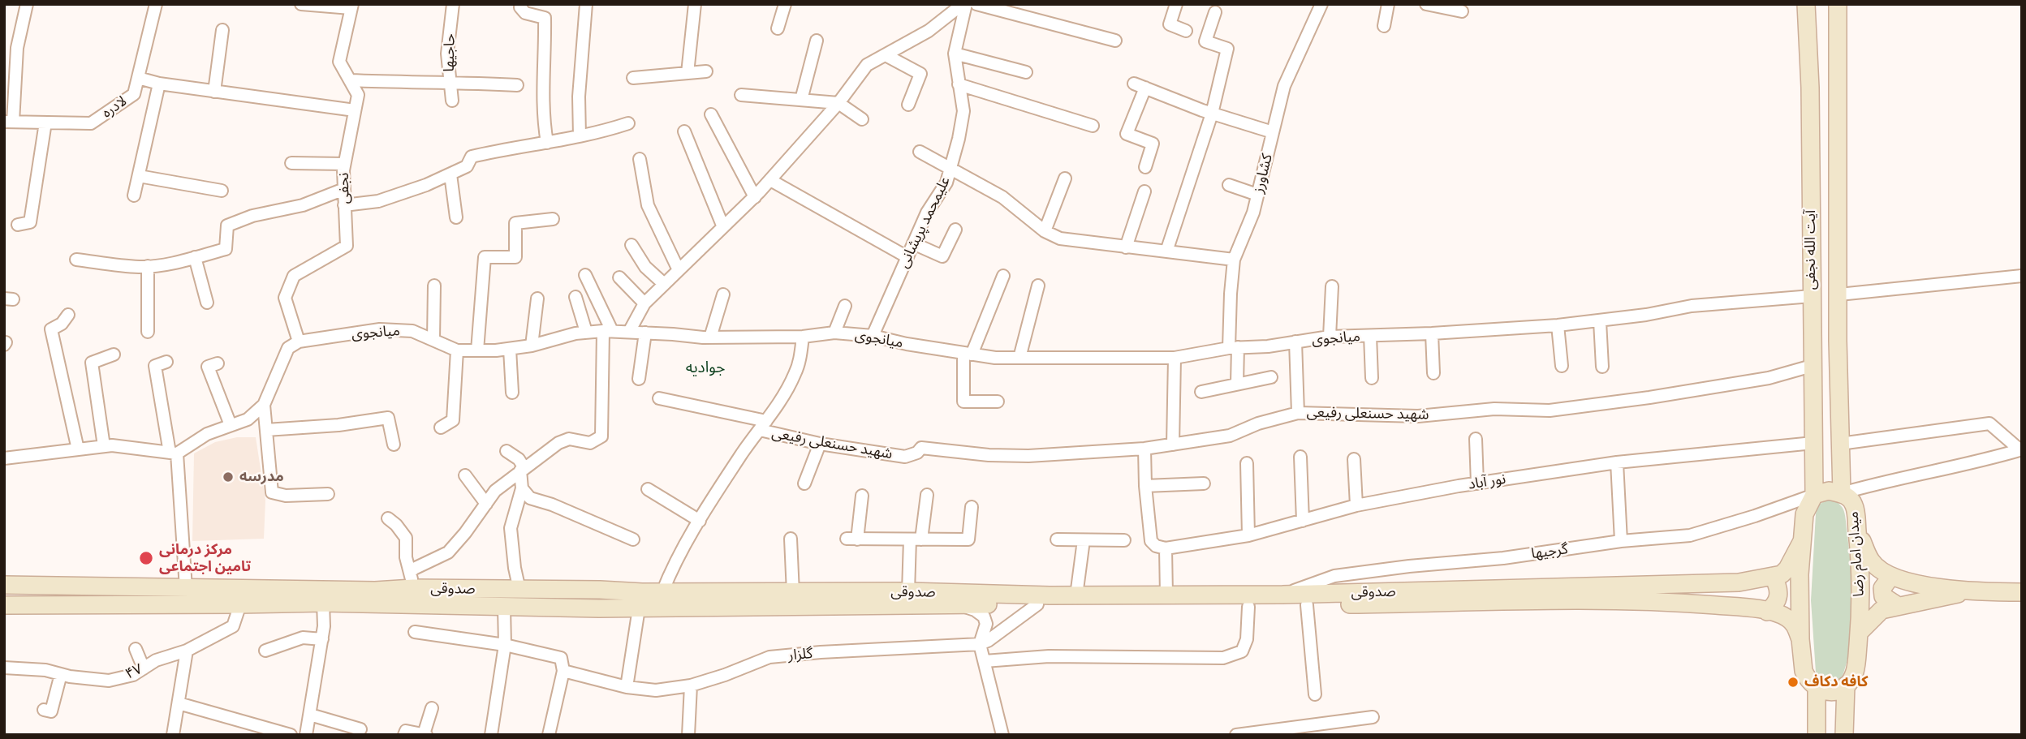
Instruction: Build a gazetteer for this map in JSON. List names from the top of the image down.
{
  "streets": {
    "main road": ["آیت الله نجفی", "میدان امام رضا", "صدوقی"],
    "street": [
      "حاجیها",
      "لادره",
      "کشاورز",
      "نجفی",
      "علیمحمد پریشانی",
      "میانجوی",
      "شهید حسنعلی رفیعی",
      "نور آباد",
      "گرجیها",
      "گلزار",
      "۴۷"
    ]
  },
  "crossings": [
    ["کشاورز", "میانجوی"],
    ["نجفی", "میانجوی"],
    ["علیمحمد پریشانی", "میانجوی"],
    ["آیت الله نجفی", "میانجوی"],
    ["آیت الله نجفی", "شهید حسنعلی رفیعی"],
    ["آیت الله نجفی", "نور آباد"],
    ["آیت الله نجفی", "گرجیها"],
    ["آیت الله نجفی", "میدان امام رضا"],
    ["گرجیها", "میدان امام رضا"],
    ["گرجیها", "صدوقی"],
    ["صدوقی", "۴۷"]
  ],
  "districts": ["جوادیه"],
  "places": ["مدرسه", "مرکز درمانی تامین اجتماعی", "کافه دکاف"]
}
